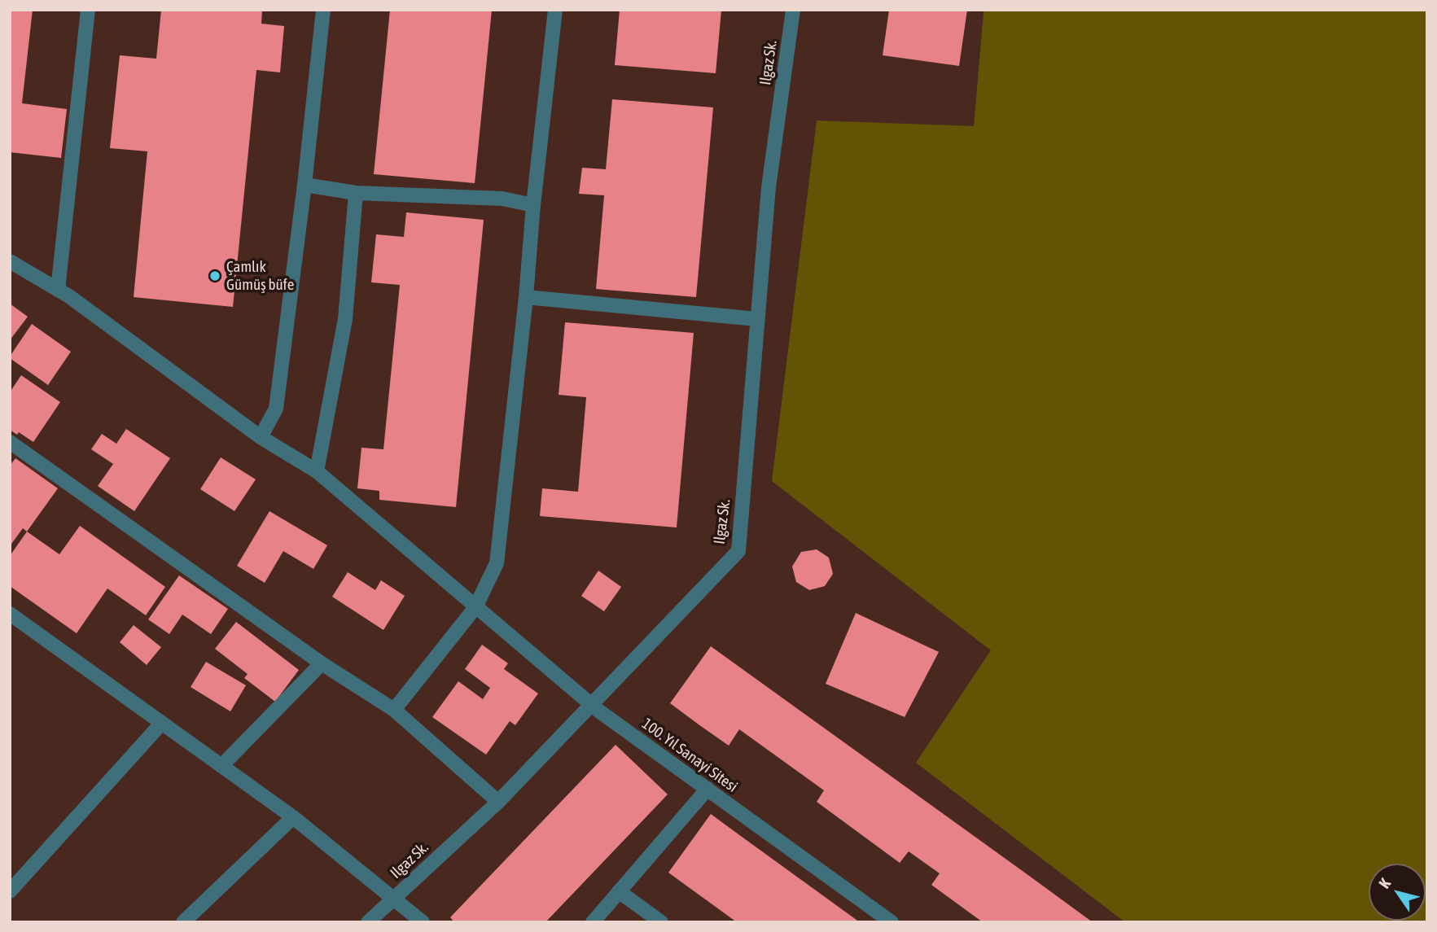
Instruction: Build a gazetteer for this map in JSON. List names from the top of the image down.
{
  "streets": {
    "street": ["Ilgaz Sk.", "100. Yıl Sanayi Sitesi"]
  },
  "crossings": [
    ["Ilgaz Sk.", "100. Yıl Sanayi Sitesi"]
  ],
  "places": ["Çamlık Gümüş büfe"],
  "north": "top left"
}
